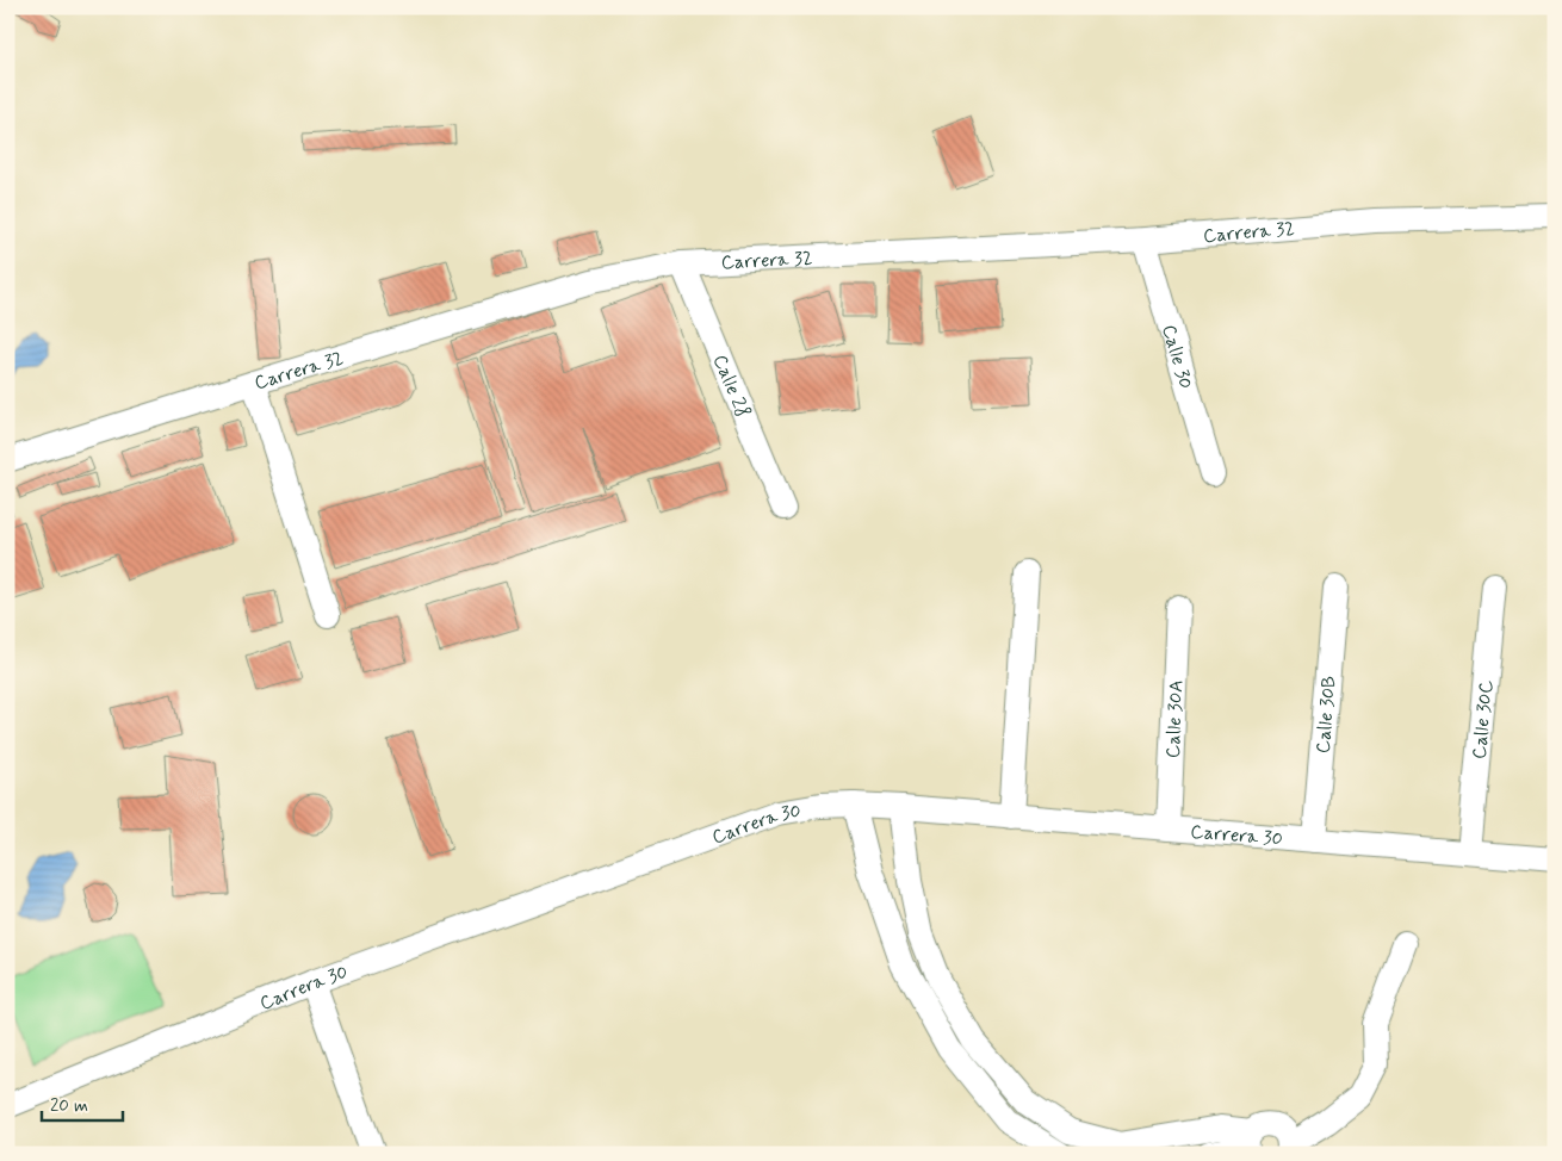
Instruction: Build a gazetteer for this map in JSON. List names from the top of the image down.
{
  "streets": {
    "street": [
      "Carrera 32",
      "Calle 30",
      "Calle 28",
      "Calle 30B",
      "Calle 30A",
      "Calle 30C",
      "Carrera 30"
    ]
  },
  "crossings": [
    ["Carrera 32", "Calle 30"],
    ["Carrera 32", "Calle 28"],
    ["Calle 30B", "Carrera 30"],
    ["Calle 30A", "Carrera 30"],
    ["Calle 30C", "Carrera 30"]
  ],
  "scale_bar": "20 m"
}
